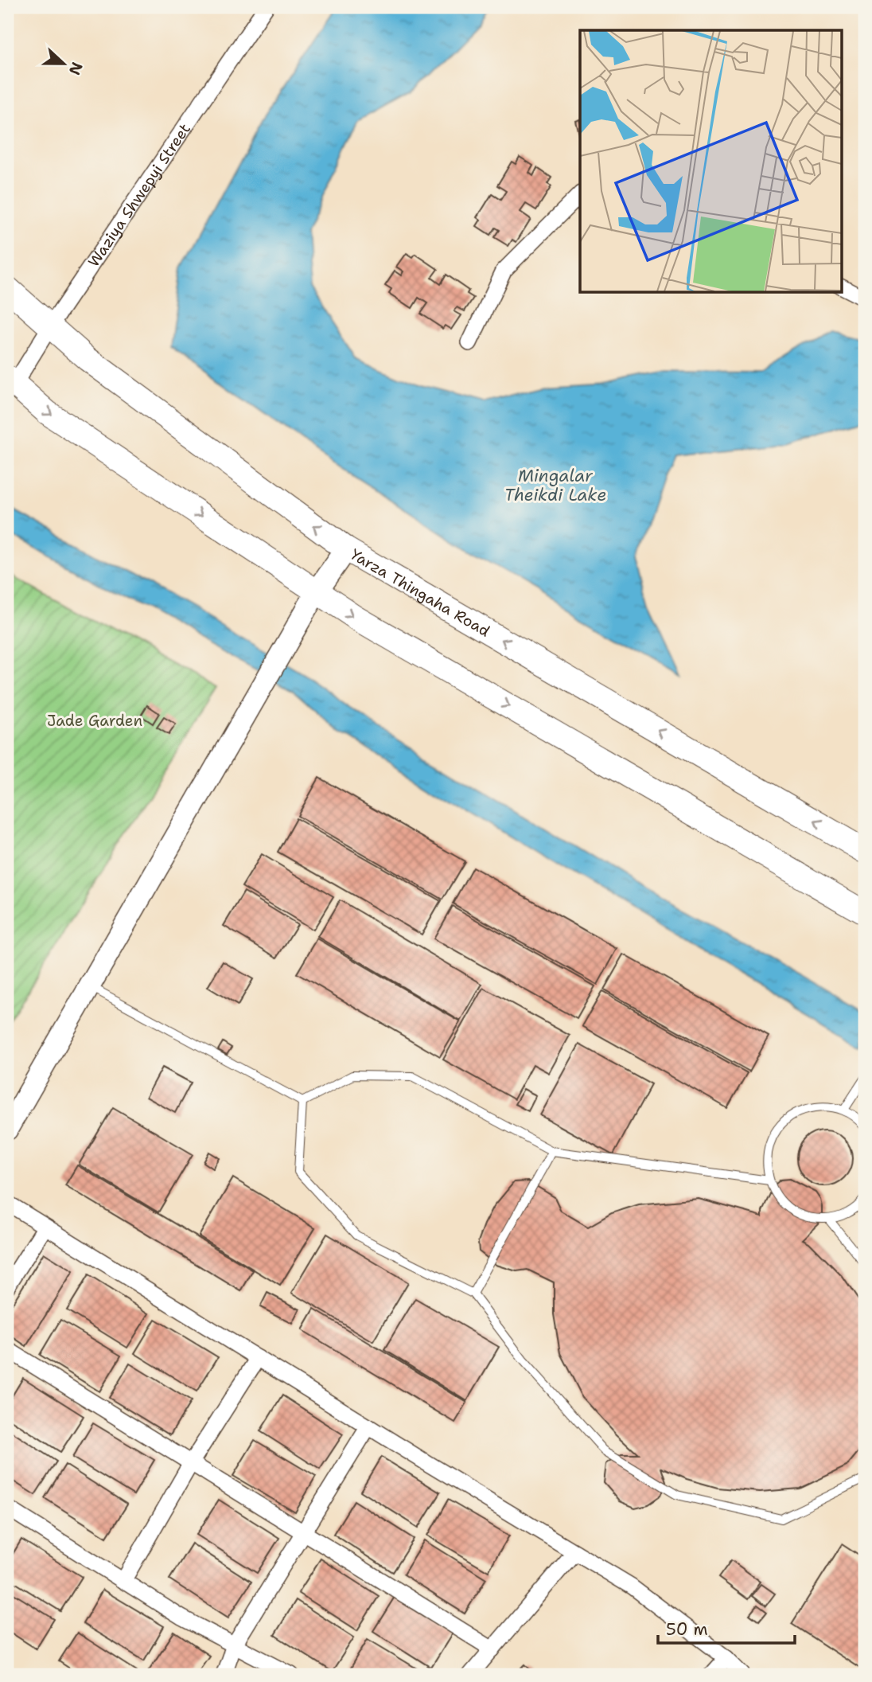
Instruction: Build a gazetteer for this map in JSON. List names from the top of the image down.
{
  "streets": {
    "main road": ["Yarza Thingaha Road"],
    "street": ["Waziya Shwepyi Street"]
  },
  "crossings": [
    ["Waziya Shwepyi Street", "Yarza Thingaha Road"]
  ],
  "water": ["Mingalar Theikdi Lake"],
  "parks": ["Jade Garden"],
  "scale_bar": "50 m",
  "north": "right"
}
